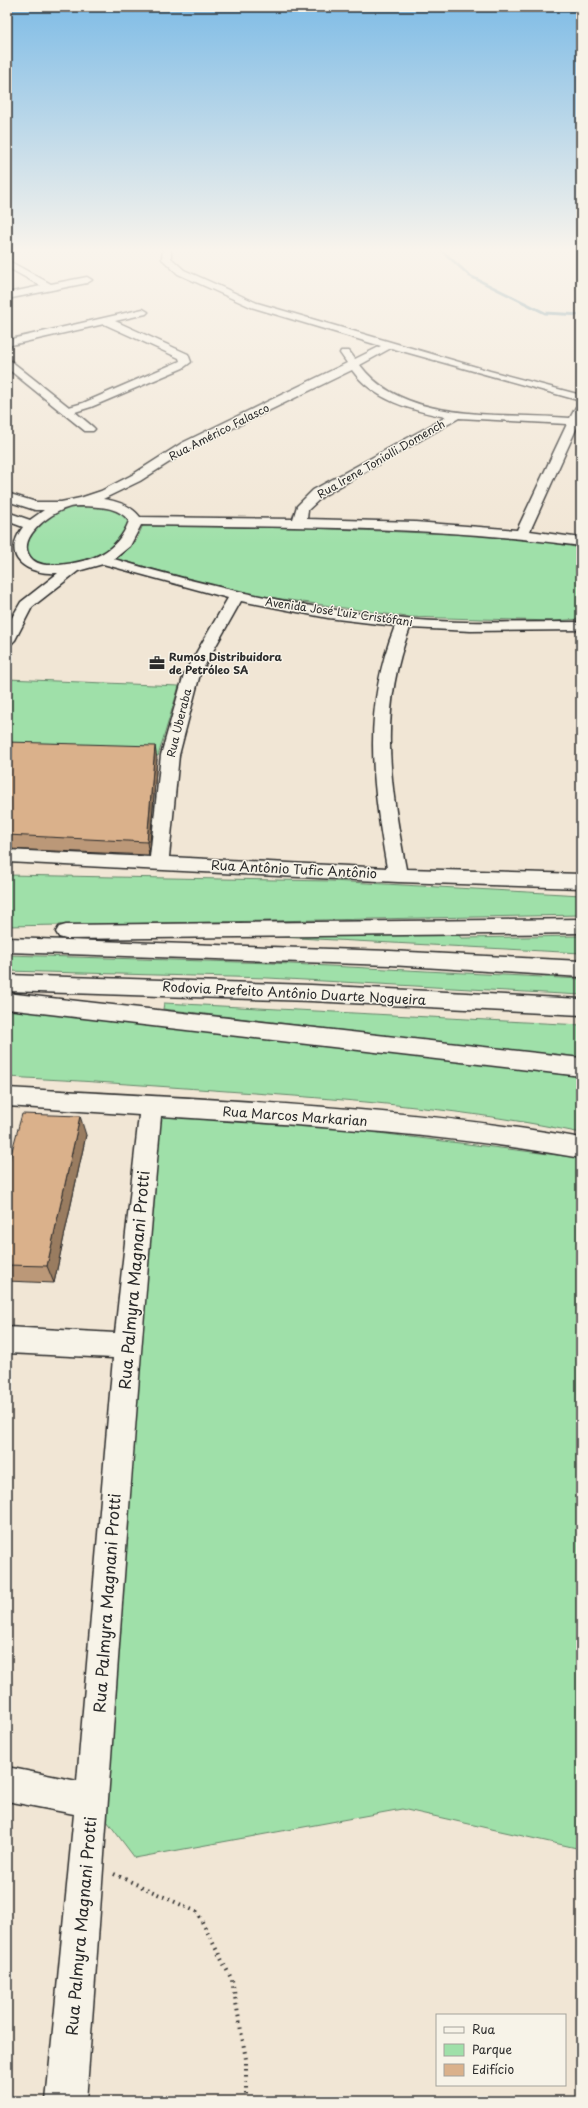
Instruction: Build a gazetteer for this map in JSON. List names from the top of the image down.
{
  "streets": {
    "main road": [
      "Rua Américo Falasco",
      "Rua Irene Toniolli Domench",
      "Avenida José Luiz Cristófani",
      "Rua Uberaba",
      "Rua Antônio Tufic Antônio",
      "Rodovia Prefeito Antônio Duarte Nogueira",
      "Rua Marcos Markarian",
      "Rua Palmyra Magnani Protti"
    ]
  },
  "crossings": [
    ["Avenida José Luiz Cristófani", "Rua Uberaba"],
    ["Rua Uberaba", "Rua Antônio Tufic Antônio"],
    ["Rua Marcos Markarian", "Rua Palmyra Magnani Protti"]
  ],
  "places": {
    "office": ["Rumos Distribuidora de Petróleo SA"]
  },
  "legend": ["Rua", "Parque", "Edifício"]
}
